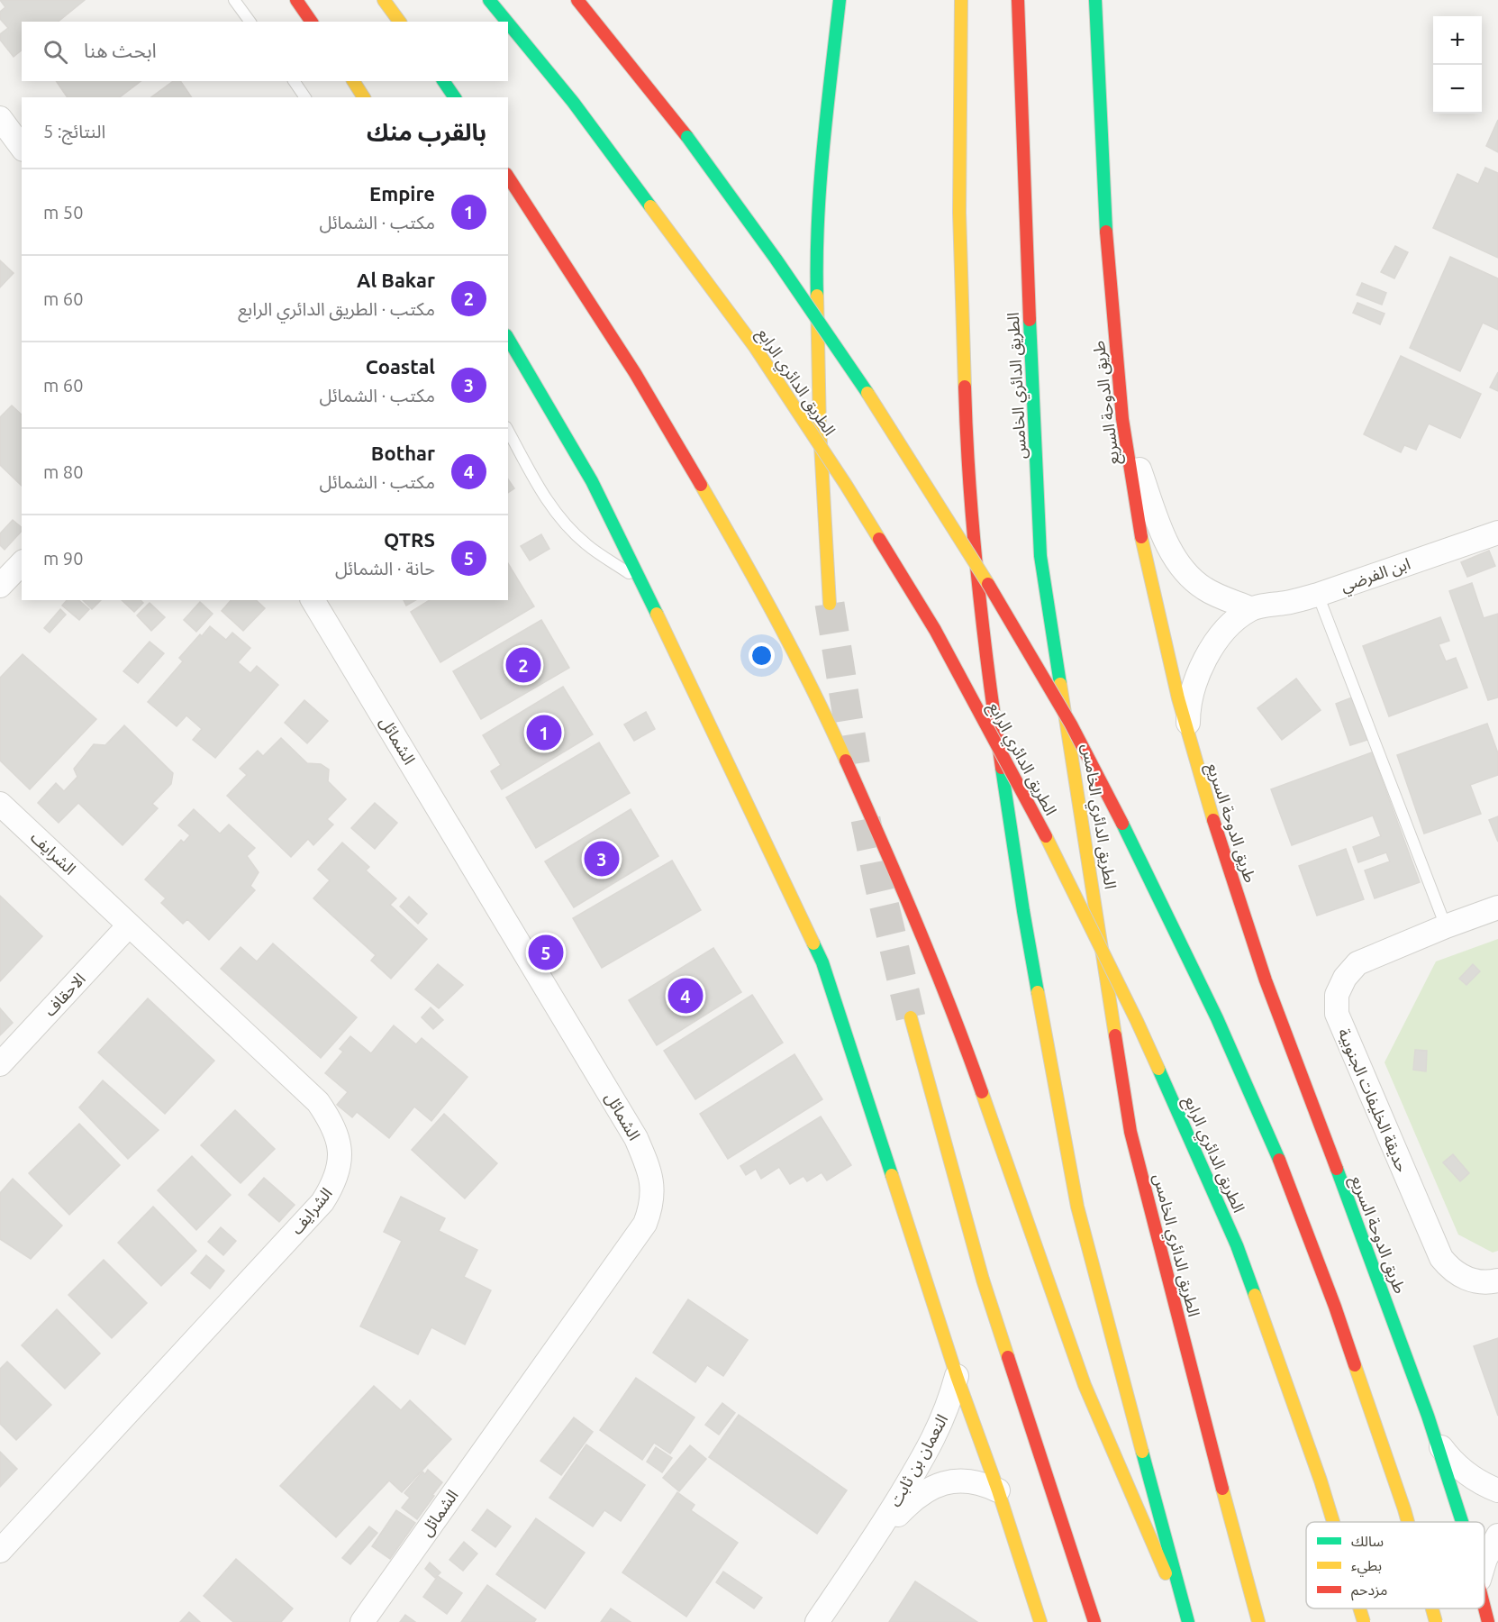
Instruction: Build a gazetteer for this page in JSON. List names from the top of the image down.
{
  "streets": {
    "main road": ["الطريق الدائري الرابع", "الطريق الدائري الخامس", "طريق الدوحة السريع"],
    "street": [
      "ابن الفرضي",
      "الشمائل",
      "الشرايف",
      "الاحقاف",
      "حديقة الخليفات الجنوبية",
      "النعمان بن ثابت"
    ]
  },
  "crossings": [
    ["الشرايف", "الاحقاف"]
  ],
  "legend": ["سالك", "بطيء", "مزدحم"],
  "page": {
    "map_buttons": ["+", "−"],
    "search": "ابحث هنا",
    "heading": ["بالقرب منك", "النتائج: 5"],
    "list": [
      {
        "mark": "1",
        "name": "Empire",
        "note": "مكتب · الشمائل",
        "value": "50 m"
      },
      {
        "mark": "2",
        "name": "Al Bakar",
        "note": "مكتب · الطريق الدائري الرابع",
        "value": "60 m"
      },
      {
        "mark": "3",
        "name": "Coastal",
        "note": "مكتب · الشمائل",
        "value": "60 m"
      },
      {
        "mark": "4",
        "name": "Bothar",
        "note": "مكتب · الشمائل",
        "value": "80 m"
      },
      {
        "mark": "5",
        "name": "QTRS",
        "note": "حانة · الشمائل",
        "value": "90 m"
      }
    ],
    "pins": [
      "2",
      "1",
      "3",
      "5",
      "4"
    ]
  }
}
